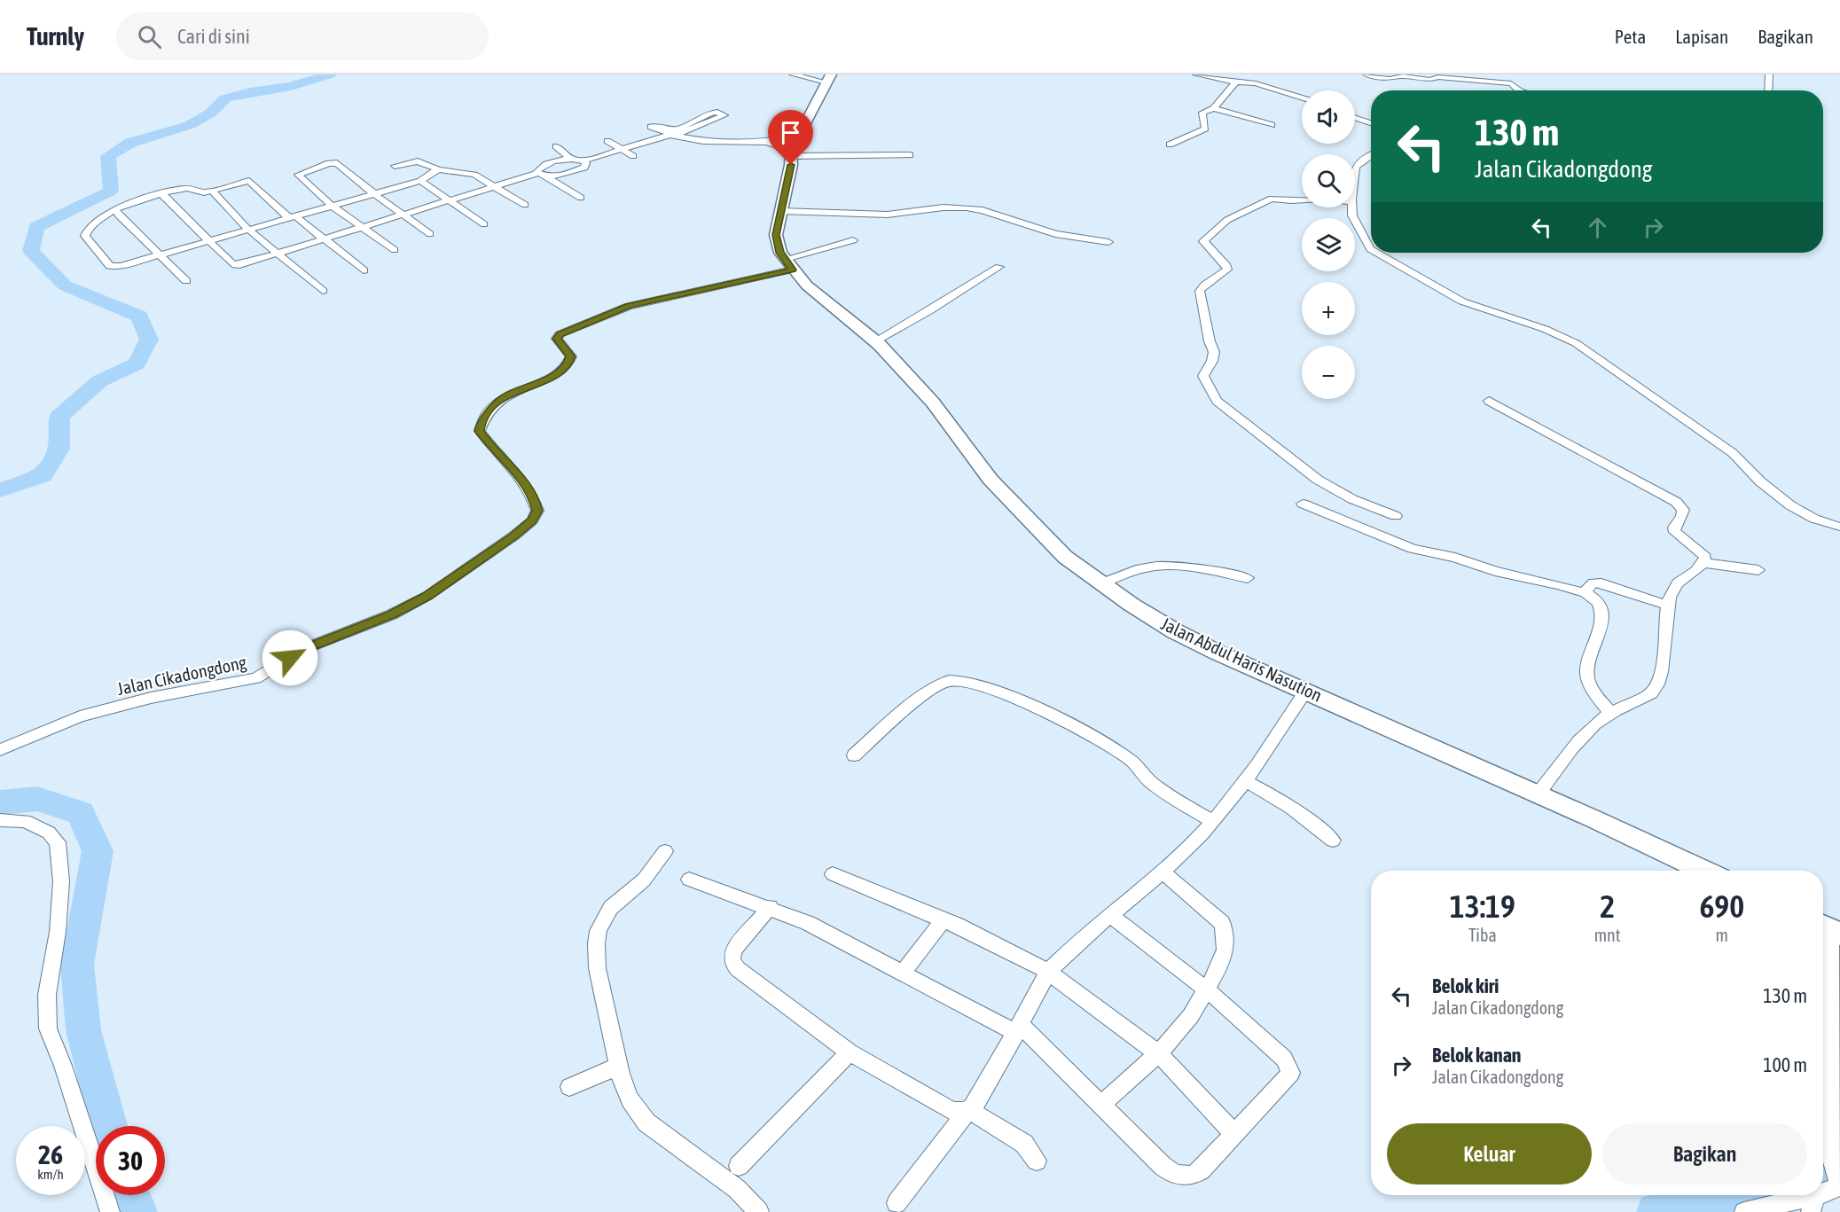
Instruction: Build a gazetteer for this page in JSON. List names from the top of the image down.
{
  "streets": {
    "main road": ["Jalan Abdul Haris Nasution"],
    "street": ["Jalan Cikadongdong"]
  },
  "crossings": [
    ["Jalan Abdul Haris Nasution", "Jalan Cikadongdong"]
  ],
  "page": {
    "header": "Turnly",
    "search": "Cari di sini",
    "nav": ["Peta", "Lapisan", "Bagikan"],
    "map_buttons": ["+", "−"],
    "turn": ["130 m", "Jalan Cikadongdong"],
    "eta": [
      "13:19",
      "Tiba",
      "2",
      "mnt",
      "690",
      "m"
    ],
    "list": [
      {
        "name": "Belok kiri",
        "note": "Jalan Cikadongdong",
        "value": "130 m"
      },
      {
        "name": "Belok kanan",
        "note": "Jalan Cikadongdong",
        "value": "100 m"
      }
    ],
    "buttons": ["Keluar", "Bagikan"],
    "speed": "26 km/h",
    "limit": "30"
  }
}
